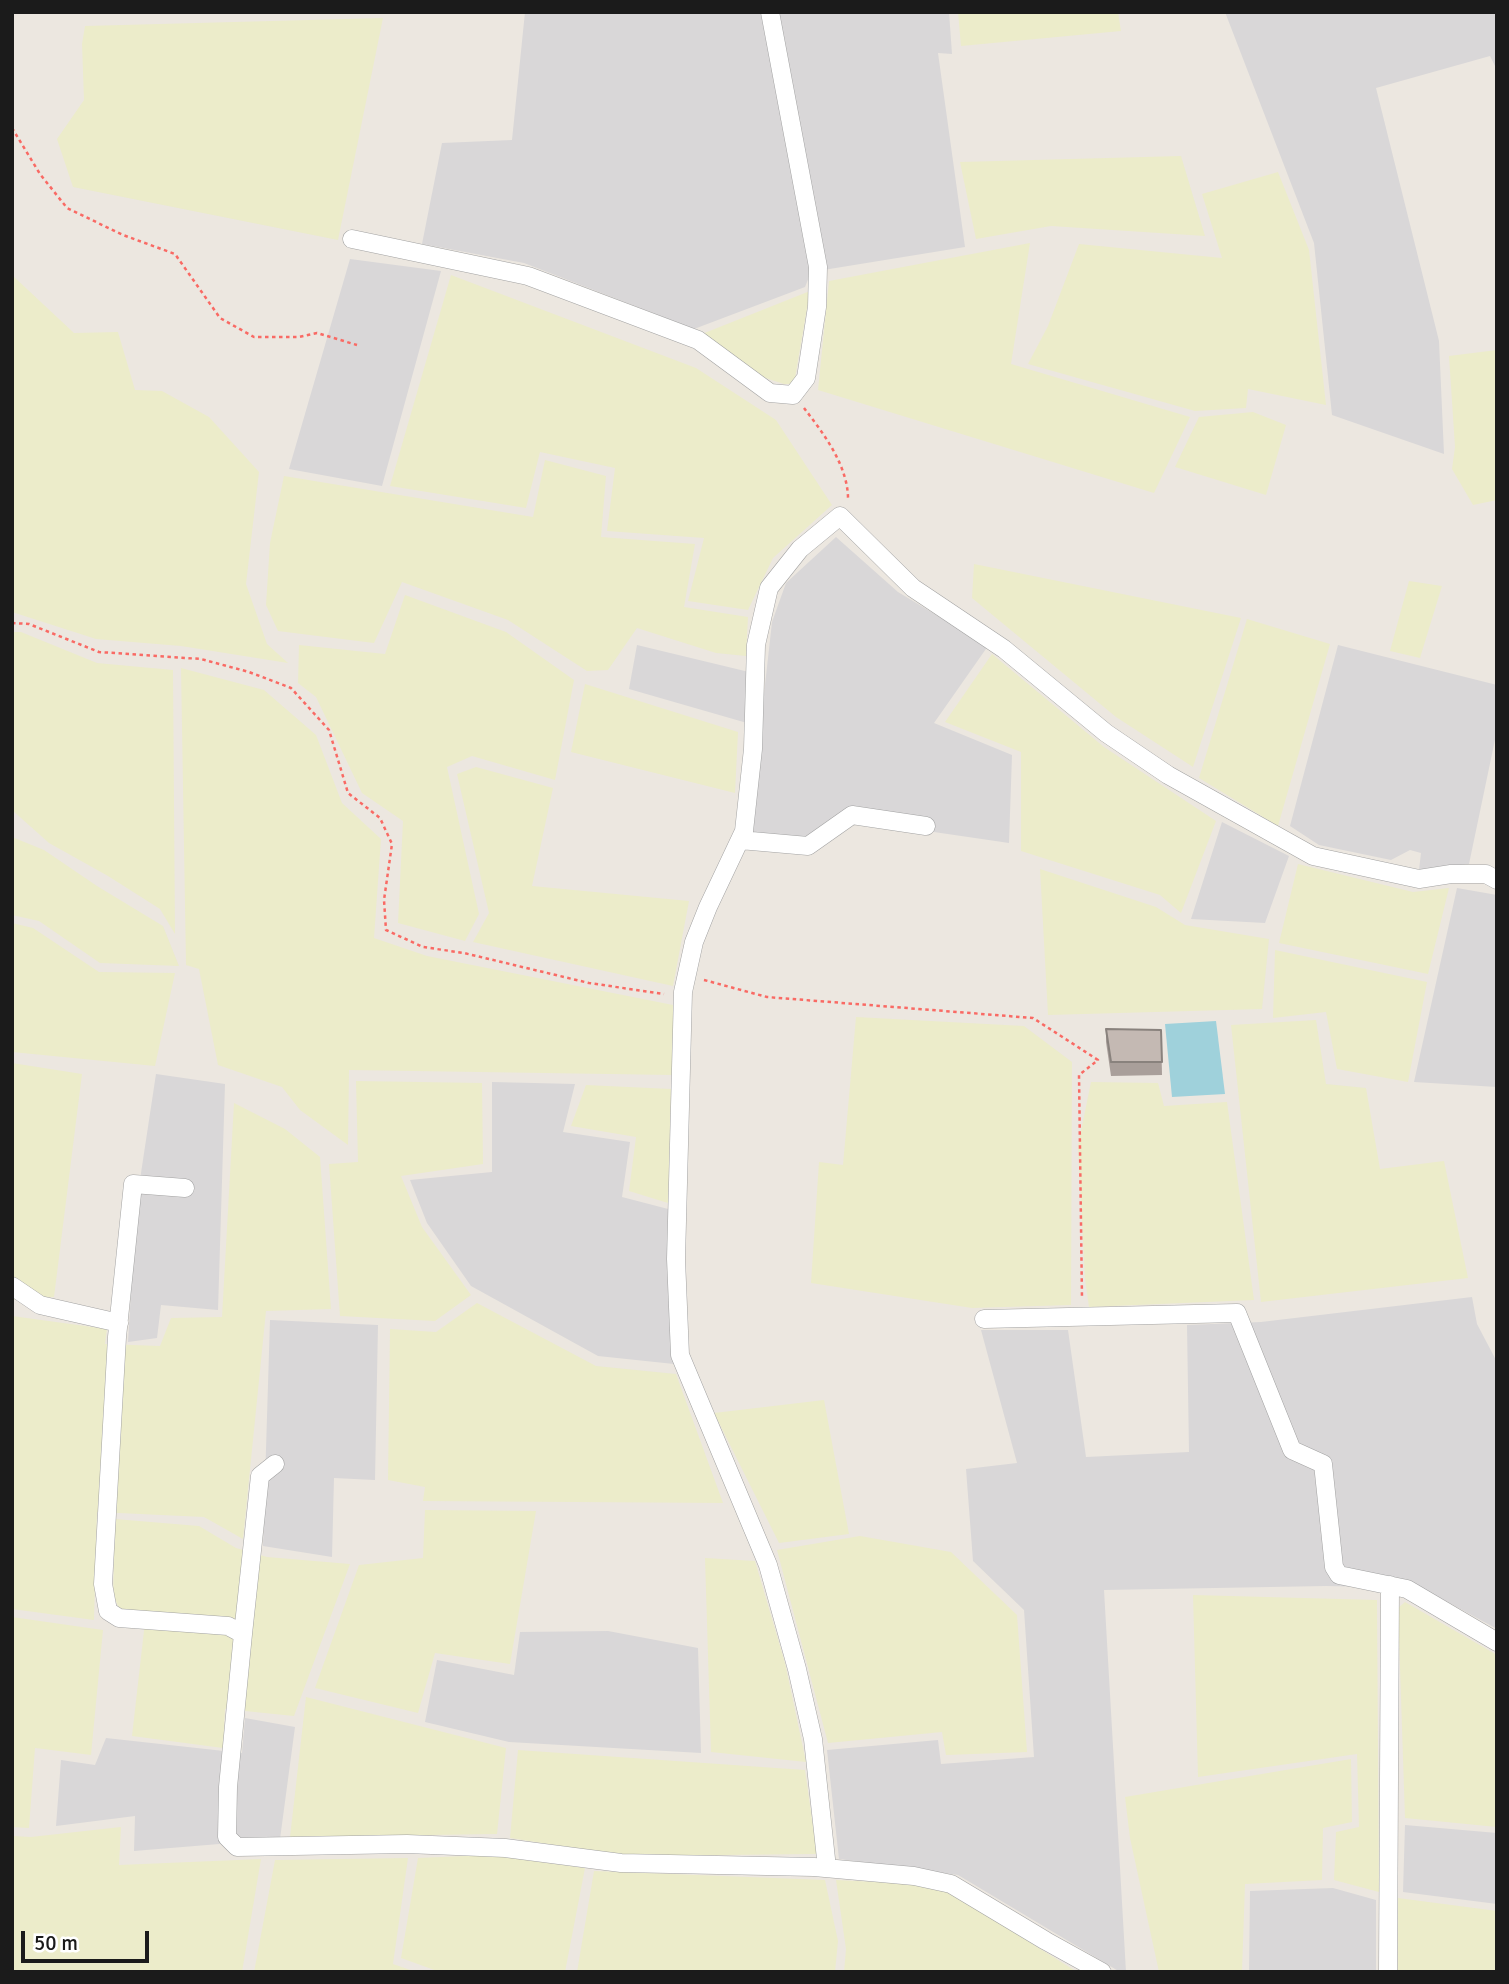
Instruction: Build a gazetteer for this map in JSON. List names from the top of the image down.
{
  "scale_bar": "50 m"
}
